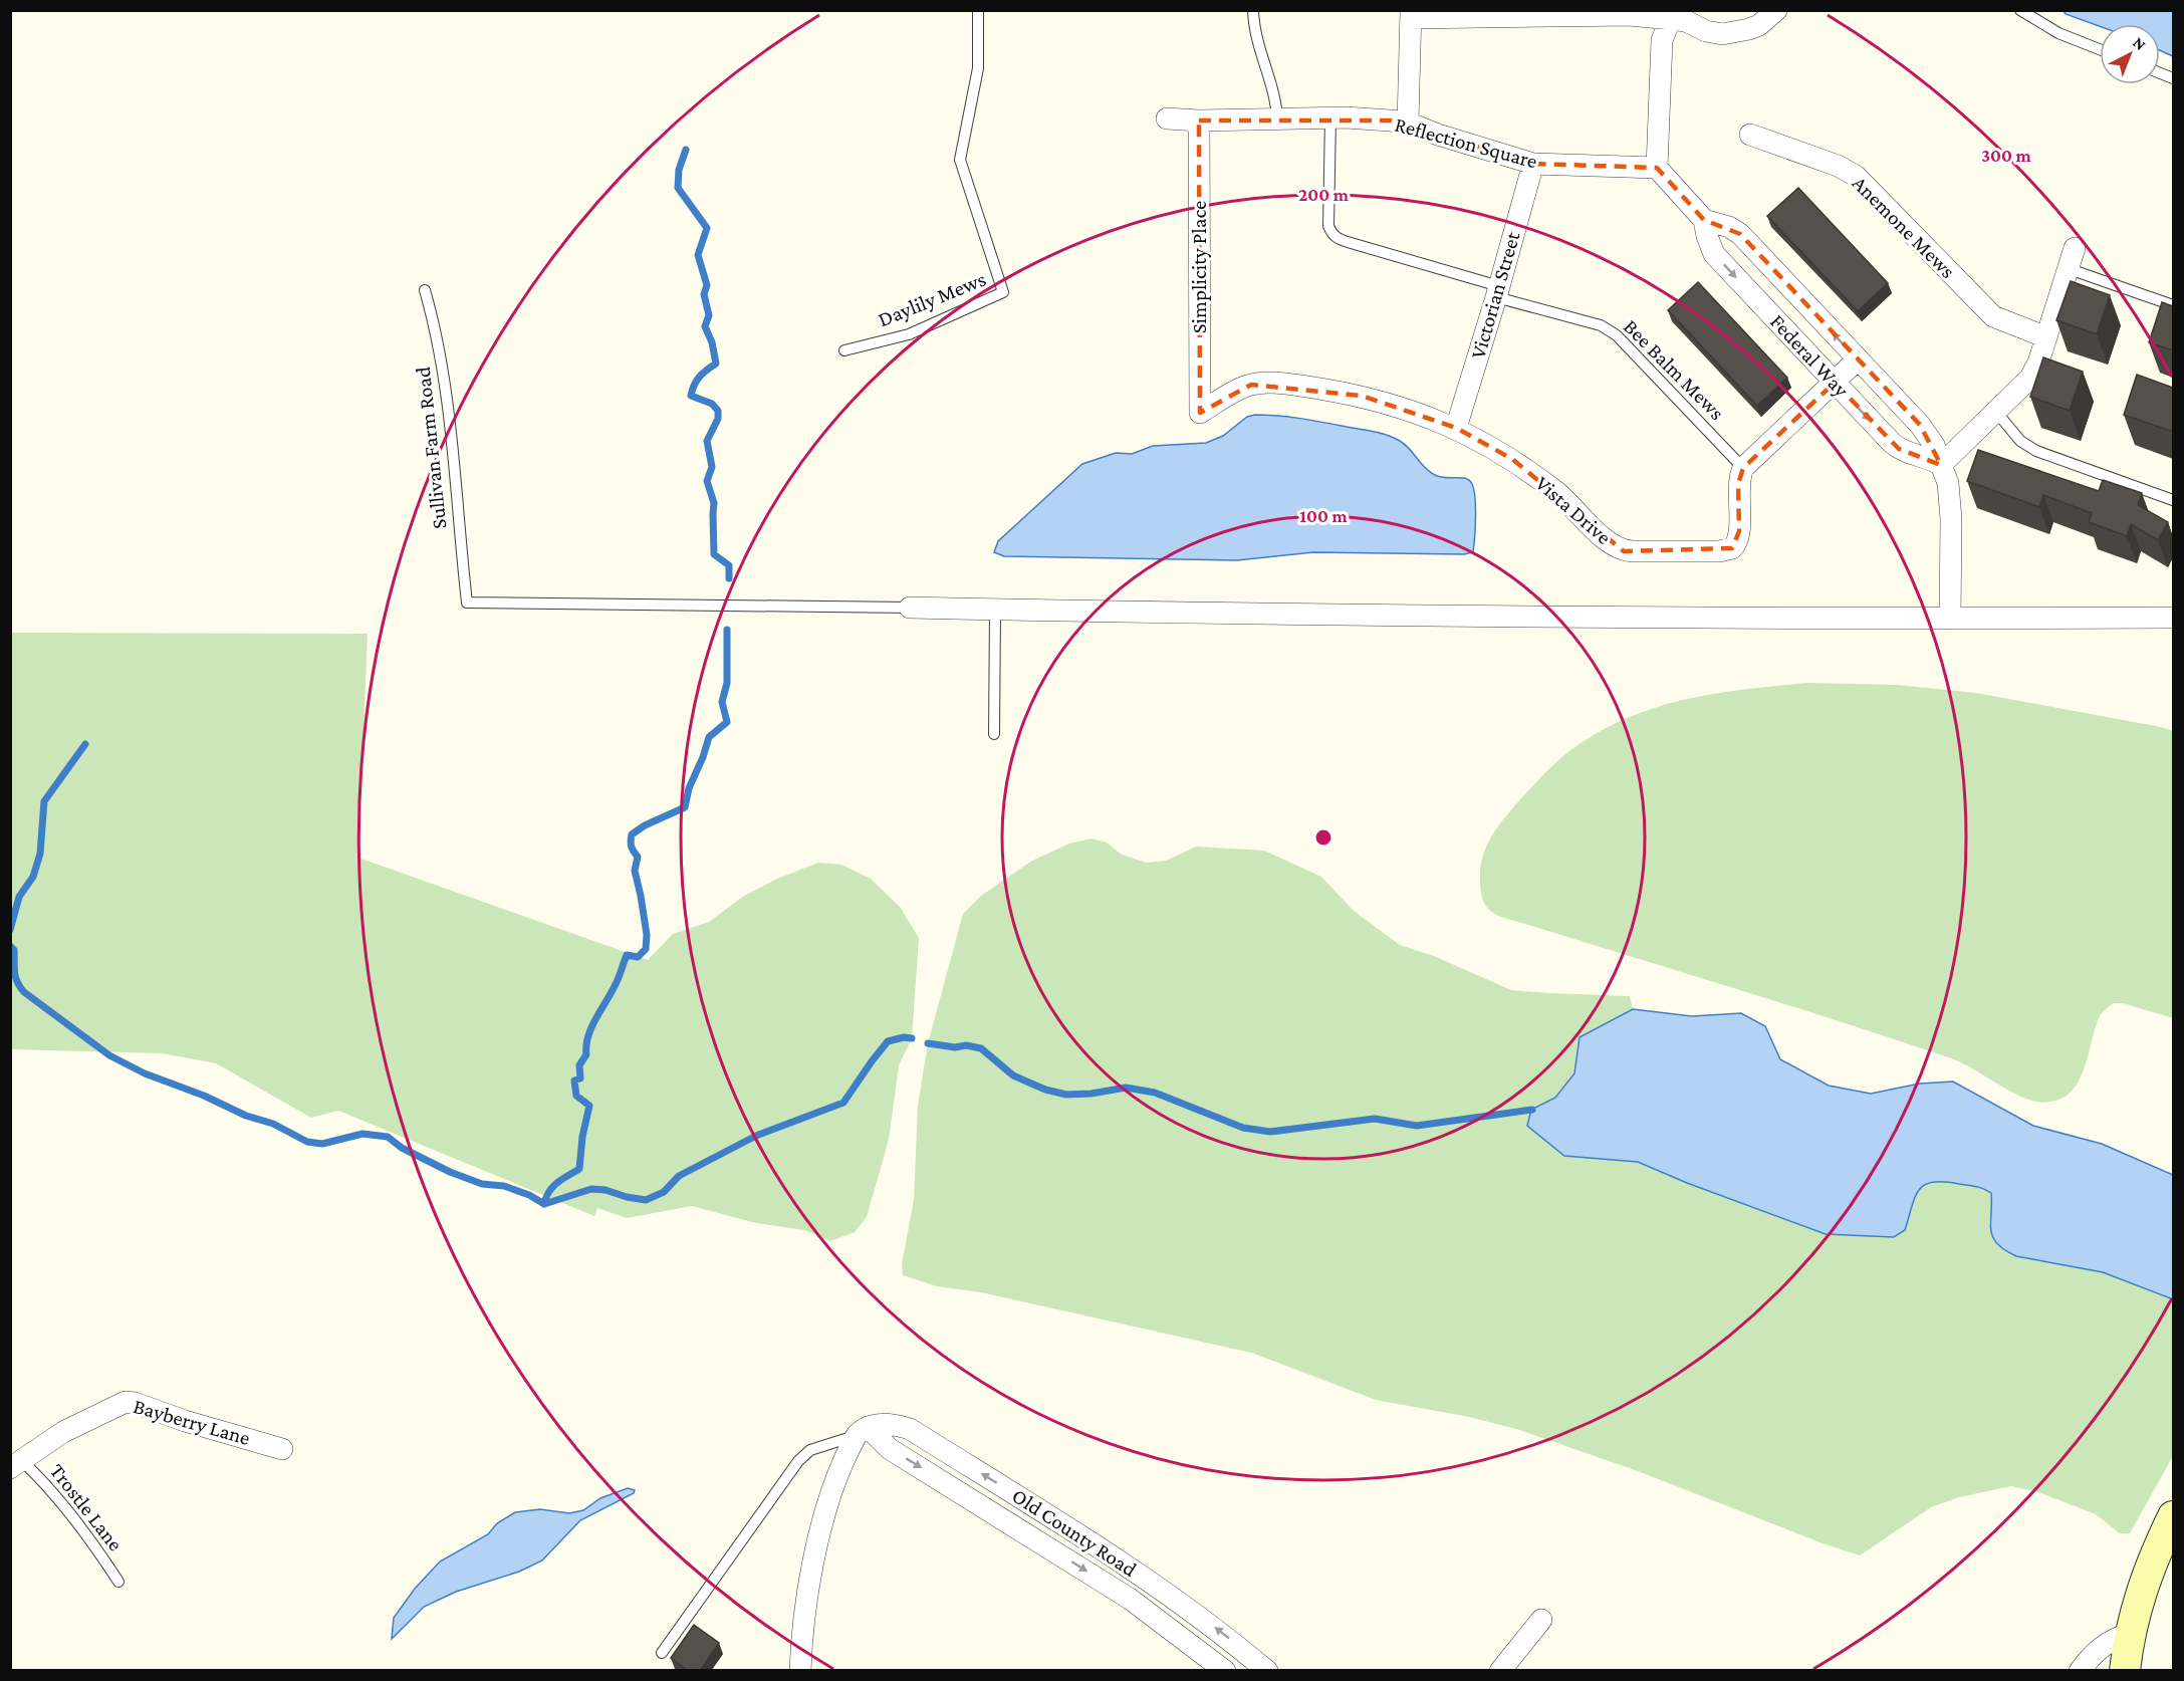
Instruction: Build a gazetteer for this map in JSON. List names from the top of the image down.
{
  "streets": {
    "street": [
      "Reflection Square",
      "Anemone Mews",
      "Simplicity Place",
      "Victorian Street",
      "Federal Way",
      "Vista Drive",
      "Bayberry Lane",
      "Old County Road"
    ],
    "lane": [
      "Daylily Mews",
      "Bee Balm Mews",
      "Sullivan Farm Road",
      "Trostle Lane"
    ]
  },
  "crossings": [
    ["Reflection Square", "Simplicity Place"],
    ["Reflection Square", "Victorian Street"],
    ["Reflection Square", "Federal Way"],
    ["Reflection Square", "Bee Balm Mews"],
    ["Simplicity Place", "Vista Drive"],
    ["Victorian Street", "Bee Balm Mews"],
    ["Victorian Street", "Vista Drive"],
    ["Bee Balm Mews", "Vista Drive"],
    ["Bayberry Lane", "Trostle Lane"]
  ],
  "north": "top right",
  "rings": ["300 m", "200 m", "100 m"]
}
